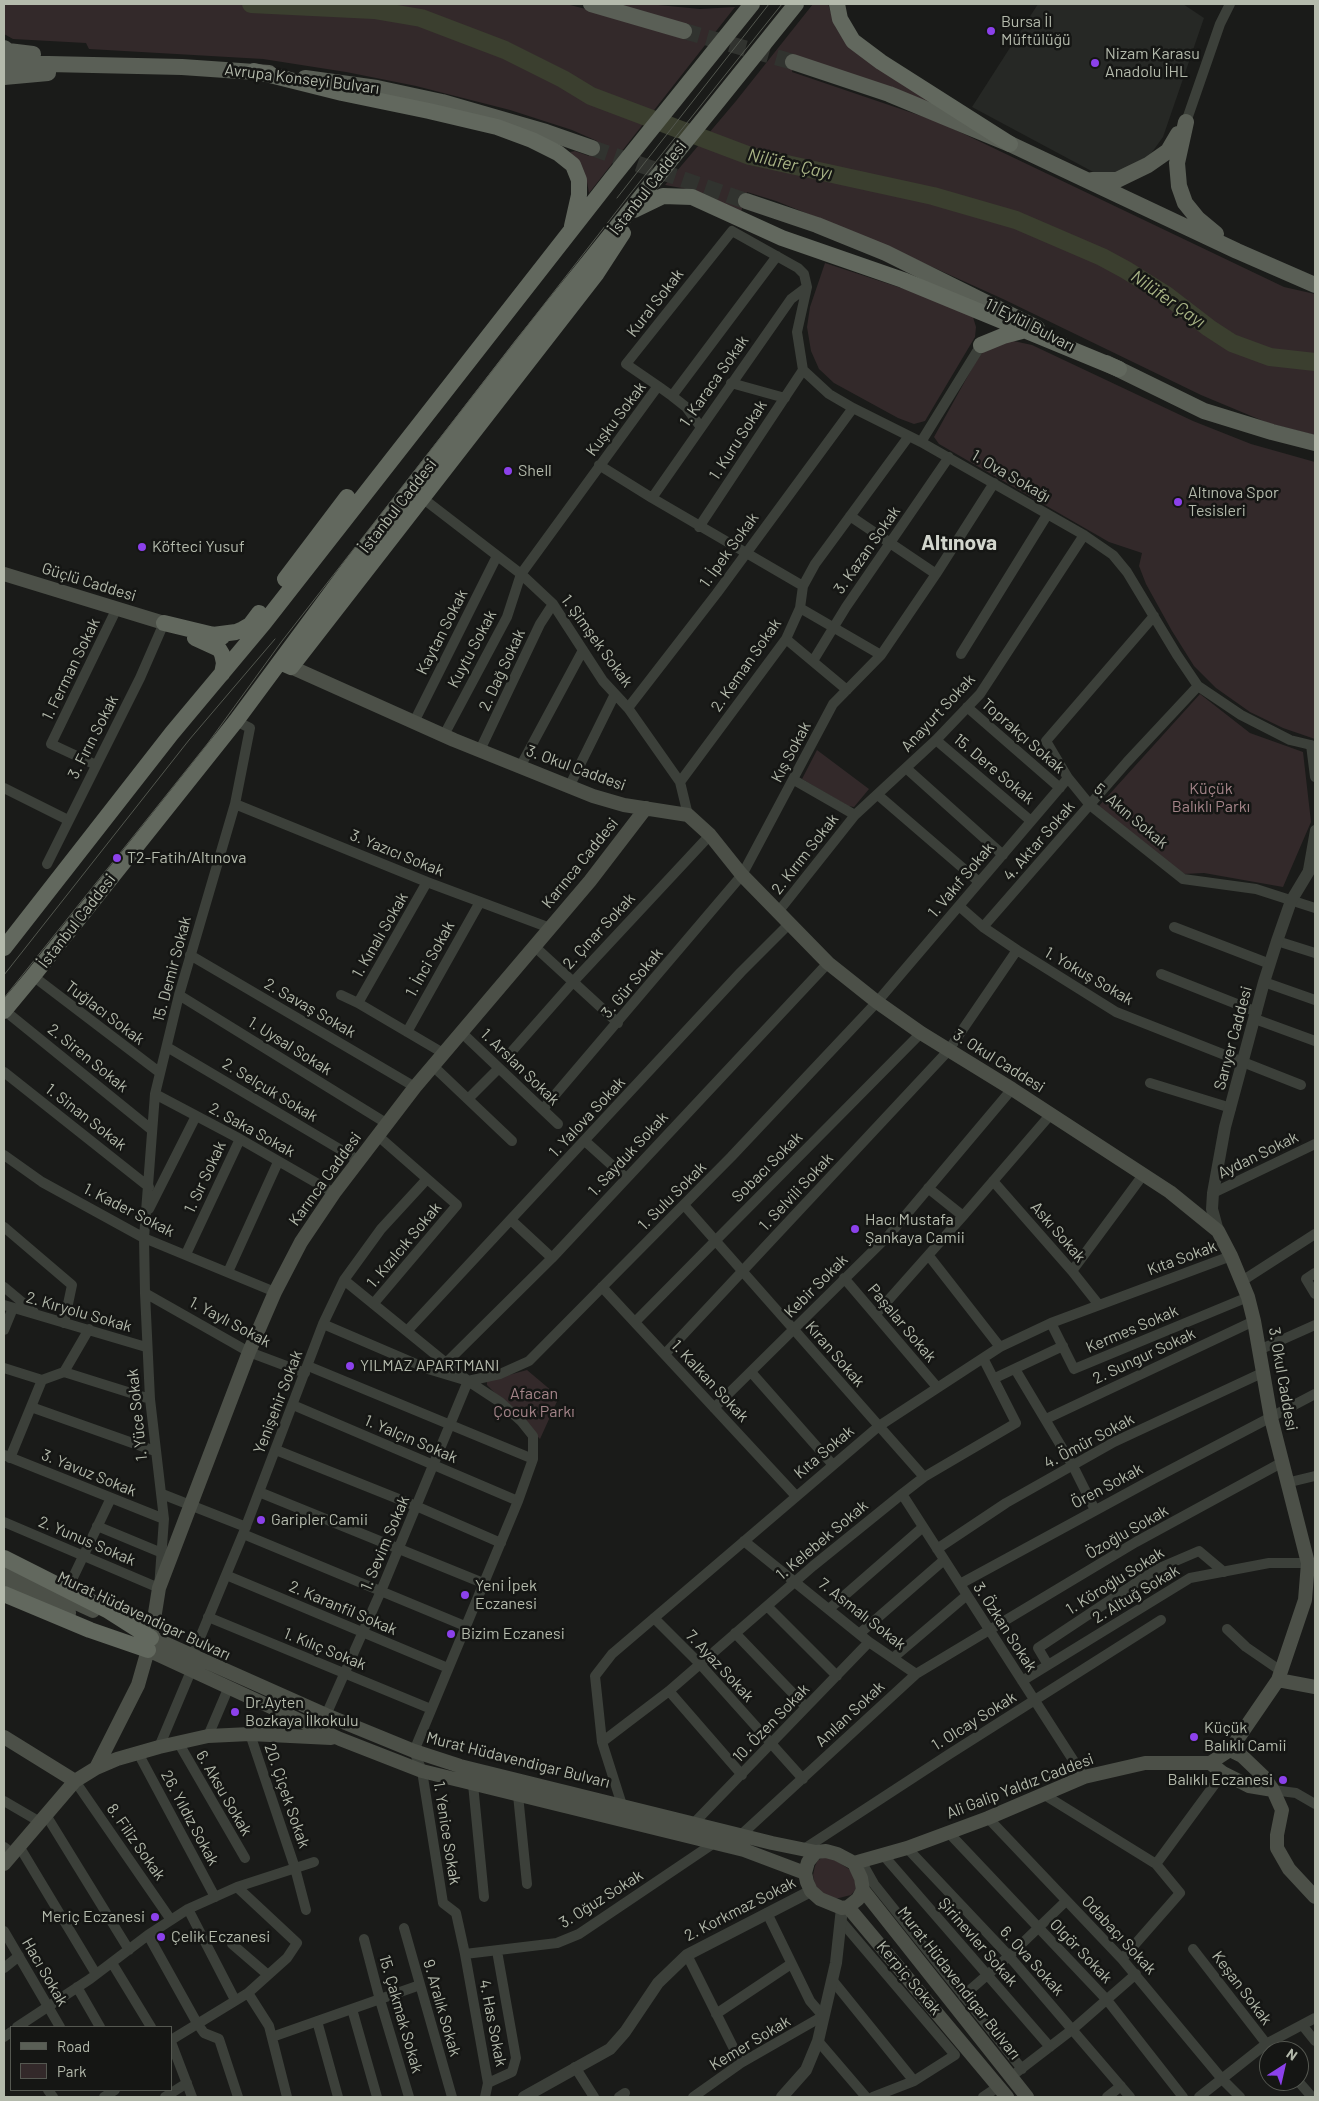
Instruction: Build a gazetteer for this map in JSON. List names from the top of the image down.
{
  "streets": {
    "highway": ["İstanbul Caddesi"],
    "main road": [
      "Avrupa Konseyi Bulvarı",
      "11 Eylül Bulvarı",
      "Güçlü Caddesi",
      "3. Okul Caddesi",
      "Karınca Caddesi",
      "Murat Hüdavendigar Bulvarı",
      "Ali Galip Yaldız Caddesi"
    ],
    "street": [
      "Kural Sokak",
      "1. Karaca Sokak",
      "Kuşku Sokak",
      "1. Kuru Sokak",
      "1. Ova Sokağı",
      "1. İpek Sokak",
      "3. Kazan Sokak",
      "Kaytan Sokak",
      "1. Şimşek Sokak",
      "Kuytu Sokak",
      "2. Keman Sokak",
      "1. Ferman Sokak",
      "2. Dağ Sokak",
      "Anayurt Sokak",
      "Toprakçı Sokak",
      "3. Fırın Sokak",
      "Kış Sokak",
      "15. Dere Sokak",
      "5. Akın Sokak",
      "4. Aktar Sokak",
      "3. Yazıcı Sokak",
      "2. Kırım Sokak",
      "1. Vakıf Sokak",
      "2. Çınar Sokak",
      "1. Kınalı Sokak",
      "1. İnci Sokak",
      "15. Demir Sokak",
      "1. Yokuş Sokak",
      "3. Gür Sokak",
      "2. Savaş Sokak",
      "Tuğlacı Sokak",
      "Sarıyer Caddesi",
      "1. Uysal Sokak",
      "2. Siren Sokak",
      "1. Arslan Sokak",
      "2. Selçuk Sokak",
      "1. Sinan Sokak",
      "1. Yalova Sokak",
      "2. Saka Sokak",
      "1. Sayduk Sokak",
      "Aydan Sokak",
      "Sobacı Sokak",
      "1. Sır Sokak",
      "1. Selvili Sokak",
      "1. Sulu Sokak",
      "1. Kader Sokak",
      "Askı Sokak",
      "1. Kızılcık Sokak",
      "Kıta Sokak",
      "Kebir Sokak",
      "2. Kıryolu Sokak",
      "1. Yaylı Sokak",
      "Paşalar Sokak",
      "Kermes Sokak",
      "Kıran Sokak",
      "2. Sungur Sokak",
      "1. Kalkan Sokak",
      "Yenişehir Sokak",
      "1. Yüce Sokak",
      "1. Yalçın Sokak",
      "4. Ömür Sokak",
      "3. Yavuz Sokak",
      "Ören Sokak",
      "Özoğlu Sokak",
      "1. Kelebek Sokak",
      "2. Yunus Sokak",
      "1. Sevim Sokak",
      "1. Köroğlu Sokak",
      "2. Altuğ Sokak",
      "2. Karanfil Sokak",
      "7. Asmalı Sokak",
      "3. Özkan Sokak",
      "1. Kılıç Sokak",
      "7. Ayaz Sokak",
      "Anılan Sokak",
      "1. Olcay Sokak",
      "10. Özen Sokak",
      "6. Aksu Sokak",
      "20. Çiçek Sokak",
      "26. Yıldız Sokak",
      "1. Yenice Sokak",
      "8. Filiz Sokak",
      "3. Oğuz Sokak",
      "2. Korkmaz Sokak",
      "Odabaçı Sokak",
      "Şirinevler Sokak",
      "Olgör Sokak",
      "6. Ova Sokak",
      "Hacı Sokak",
      "Kerpiç Sokak",
      "Keşan Sokak",
      "9. Aralık Sokak",
      "15. Çakmak Sokak",
      "4. Has Sokak",
      "Kemer Sokak"
    ]
  },
  "crossings": [
    ["İstanbul Caddesi", "3. Okul Caddesi"],
    ["İstanbul Caddesi", "15. Demir Sokak"],
    ["İstanbul Caddesi", "Tuğlacı Sokak"],
    ["İstanbul Caddesi", "2. Siren Sokak"],
    ["Kural Sokak", "Kuşku Sokak"],
    ["Kuşku Sokak", "1. Şimşek Sokak"],
    ["Kuşku Sokak", "Kuytu Sokak"],
    ["1. Kuru Sokak", "1. Ova Sokağı"],
    ["1. Ova Sokağı", "1. İpek Sokak"],
    ["1. Ova Sokağı", "3. Kazan Sokak"],
    ["1. Ova Sokağı", "2. Keman Sokak"],
    ["1. Ova Sokağı", "Anayurt Sokak"],
    ["1. Ova Sokağı", "Kış Sokak"],
    ["1. Ova Sokağı", "5. Akın Sokak"],
    ["1. Ova Sokağı", "4. Aktar Sokak"],
    ["1. İpek Sokak", "1. Şimşek Sokak"],
    ["Güçlü Caddesi", "1. Ferman Sokak"],
    ["Güçlü Caddesi", "3. Fırın Sokak"],
    ["Kaytan Sokak", "1. Şimşek Sokak"],
    ["Kaytan Sokak", "3. Okul Caddesi"],
    ["1. Şimşek Sokak", "Kuytu Sokak"],
    ["1. Şimşek Sokak", "2. Keman Sokak"],
    ["1. Şimşek Sokak", "2. Dağ Sokak"],
    ["1. Şimşek Sokak", "3. Okul Caddesi"],
    ["Kuytu Sokak", "3. Okul Caddesi"],
    ["1. Ferman Sokak", "3. Fırın Sokak"],
    ["2. Dağ Sokak", "3. Okul Caddesi"],
    ["Anayurt Sokak", "Toprakçı Sokak"],
    ["Anayurt Sokak", "15. Dere Sokak"],
    ["Anayurt Sokak", "2. Kırım Sokak"],
    ["Toprakçı Sokak", "1. Vakıf Sokak"],
    ["Kış Sokak", "3. Okul Caddesi"],
    ["Kış Sokak", "3. Gür Sokak"],
    ["3. Okul Caddesi", "2. Kırım Sokak"],
    ["3. Okul Caddesi", "Karınca Caddesi"],
    ["3. Okul Caddesi", "1. Vakıf Sokak"],
    ["3. Okul Caddesi", "2. Çınar Sokak"],
    ["3. Okul Caddesi", "3. Gür Sokak"],
    ["3. Okul Caddesi", "Sarıyer Caddesi"],
    ["3. Okul Caddesi", "1. Yalova Sokak"],
    ["3. Okul Caddesi", "1. Sayduk Sokak"],
    ["3. Okul Caddesi", "Sobacı Sokak"],
    ["3. Okul Caddesi", "1. Selvili Sokak"],
    ["3. Okul Caddesi", "1. Sulu Sokak"],
    ["3. Okul Caddesi", "Kıta Sokak"],
    ["3. Okul Caddesi", "Kebir Sokak"],
    ["3. Okul Caddesi", "Kermes Sokak"],
    ["3. Okul Caddesi", "2. Sungur Sokak"],
    ["3. Okul Caddesi", "4. Ömür Sokak"],
    ["3. Okul Caddesi", "Ören Sokak"],
    ["3. Okul Caddesi", "Özoğlu Sokak"],
    ["3. Okul Caddesi", "2. Altuğ Sokak"],
    ["15. Dere Sokak", "1. Vakıf Sokak"],
    ["5. Akın Sokak", "4. Aktar Sokak"],
    ["5. Akın Sokak", "1. Vakıf Sokak"],
    ["5. Akın Sokak", "Sarıyer Caddesi"],
    ["4. Aktar Sokak", "1. Yokuş Sokak"],
    ["3. Yazıcı Sokak", "Karınca Caddesi"],
    ["3. Yazıcı Sokak", "1. Kınalı Sokak"],
    ["3. Yazıcı Sokak", "1. İnci Sokak"],
    ["3. Yazıcı Sokak", "15. Demir Sokak"],
    ["Karınca Caddesi", "2. Savaş Sokak"],
    ["Karınca Caddesi", "1. Uysal Sokak"],
    ["Karınca Caddesi", "1. Arslan Sokak"],
    ["Karınca Caddesi", "2. Selçuk Sokak"],
    ["Karınca Caddesi", "2. Saka Sokak"],
    ["Karınca Caddesi", "1. Kader Sokak"],
    ["Karınca Caddesi", "1. Yaylı Sokak"],
    ["Karınca Caddesi", "1. Yüce Sokak"],
    ["Karınca Caddesi", "2. Yunus Sokak"],
    ["Karınca Caddesi", "Murat Hüdavendigar Bulvarı"],
    ["1. Vakıf Sokak", "1. Yokuş Sokak"],
    ["1. Vakıf Sokak", "1. Sulu Sokak"],
    ["15. Demir Sokak", "2. Savaş Sokak"],
    ["15. Demir Sokak", "Tuğlacı Sokak"],
    ["15. Demir Sokak", "1. Uysal Sokak"],
    ["15. Demir Sokak", "2. Siren Sokak"],
    ["15. Demir Sokak", "2. Selçuk Sokak"],
    ["15. Demir Sokak", "1. Sinan Sokak"],
    ["15. Demir Sokak", "2. Saka Sokak"],
    ["15. Demir Sokak", "1. Kader Sokak"],
    ["15. Demir Sokak", "1. Yüce Sokak"],
    ["1. Yokuş Sokak", "Sarıyer Caddesi"],
    ["1. Yokuş Sokak", "1. Selvili Sokak"],
    ["3. Gür Sokak", "1. Arslan Sokak"],
    ["Sarıyer Caddesi", "Aydan Sokak"],
    ["2. Saka Sokak", "1. Sır Sokak"],
    ["Sobacı Sokak", "Kıran Sokak"],
    ["Sobacı Sokak", "1. Kalkan Sokak"],
    ["1. Sır Sokak", "1. Kader Sokak"],
    ["1. Selvili Sokak", "Kıran Sokak"],
    ["1. Selvili Sokak", "1. Kalkan Sokak"],
    ["1. Sulu Sokak", "Kıran Sokak"],
    ["1. Sulu Sokak", "1. Kalkan Sokak"],
    ["1. Sulu Sokak", "1. Sevim Sokak"],
    ["1. Kader Sokak", "1. Yüce Sokak"],
    ["Askı Sokak", "Kıta Sokak"],
    ["1. Kızılcık Sokak", "Yenişehir Sokak"],
    ["Kıta Sokak", "Paşalar Sokak"],
    ["Kıta Sokak", "Kermes Sokak"],
    ["Kıta Sokak", "Kıran Sokak"],
    ["Kıta Sokak", "1. Kalkan Sokak"],
    ["Kıta Sokak", "1. Kelebek Sokak"],
    ["Kıta Sokak", "7. Asmalı Sokak"],
    ["Kıta Sokak", "Murat Hüdavendigar Bulvarı"],
    ["Kıta Sokak", "7. Ayaz Sokak"],
    ["Kebir Sokak", "Paşalar Sokak"],
    ["Kebir Sokak", "Kıran Sokak"],
    ["Kebir Sokak", "1. Kalkan Sokak"],
    ["2. Kıryolu Sokak", "1. Yüce Sokak"],
    ["1. Yaylı Sokak", "Yenişehir Sokak"],
    ["1. Yaylı Sokak", "1. Yüce Sokak"],
    ["1. Yaylı Sokak", "1. Sevim Sokak"],
    ["Kıran Sokak", "1. Kelebek Sokak"],
    ["Yenişehir Sokak", "1. Yalçın Sokak"],
    ["Yenişehir Sokak", "2. Karanfil Sokak"],
    ["Yenişehir Sokak", "Murat Hüdavendigar Bulvarı"],
    ["Yenişehir Sokak", "1. Kılıç Sokak"],
    ["1. Yüce Sokak", "3. Yavuz Sokak"],
    ["1. Yüce Sokak", "2. Yunus Sokak"],
    ["1. Yalçın Sokak", "1. Sevim Sokak"],
    ["4. Ömür Sokak", "3. Özkan Sokak"],
    ["Ören Sokak", "3. Özkan Sokak"],
    ["Özoğlu Sokak", "3. Özkan Sokak"],
    ["Özoğlu Sokak", "Anılan Sokak"],
    ["1. Kelebek Sokak", "7. Asmalı Sokak"],
    ["1. Kelebek Sokak", "3. Özkan Sokak"],
    ["1. Kelebek Sokak", "7. Ayaz Sokak"],
    ["1. Sevim Sokak", "2. Karanfil Sokak"],
    ["1. Sevim Sokak", "Murat Hüdavendigar Bulvarı"],
    ["1. Sevim Sokak", "1. Kılıç Sokak"],
    ["1. Köroğlu Sokak", "2. Altuğ Sokak"],
    ["2. Altuğ Sokak", "3. Özkan Sokak"],
    ["7. Asmalı Sokak", "Anılan Sokak"],
    ["7. Asmalı Sokak", "10. Özen Sokak"],
    ["Murat Hüdavendigar Bulvarı", "Anılan Sokak"],
    ["Murat Hüdavendigar Bulvarı", "1. Olcay Sokak"],
    ["Murat Hüdavendigar Bulvarı", "10. Özen Sokak"],
    ["Murat Hüdavendigar Bulvarı", "Ali Galip Yaldız Caddesi"],
    ["Murat Hüdavendigar Bulvarı", "1. Yenice Sokak"],
    ["Murat Hüdavendigar Bulvarı", "3. Oğuz Sokak"],
    ["Murat Hüdavendigar Bulvarı", "2. Korkmaz Sokak"],
    ["Murat Hüdavendigar Bulvarı", "Kerpiç Sokak"],
    ["3. Özkan Sokak", "Anılan Sokak"],
    ["3. Özkan Sokak", "1. Olcay Sokak"],
    ["3. Özkan Sokak", "Ali Galip Yaldız Caddesi"],
    ["7. Ayaz Sokak", "Anılan Sokak"],
    ["7. Ayaz Sokak", "10. Özen Sokak"],
    ["1. Olcay Sokak", "Ali Galip Yaldız Caddesi"],
    ["1. Olcay Sokak", "2. Korkmaz Sokak"],
    ["1. Olcay Sokak", "Kerpiç Sokak"],
    ["Ali Galip Yaldız Caddesi", "2. Korkmaz Sokak"],
    ["Ali Galip Yaldız Caddesi", "Odabaçı Sokak"],
    ["Ali Galip Yaldız Caddesi", "Şirinevler Sokak"],
    ["Ali Galip Yaldız Caddesi", "Olgör Sokak"],
    ["Ali Galip Yaldız Caddesi", "6. Ova Sokak"],
    ["Ali Galip Yaldız Caddesi", "Kerpiç Sokak"],
    ["1. Yenice Sokak", "3. Oğuz Sokak"],
    ["1. Yenice Sokak", "4. Has Sokak"],
    ["3. Oğuz Sokak", "4. Has Sokak"],
    ["2. Korkmaz Sokak", "Kerpiç Sokak"]
  ],
  "districts": ["Altınova"],
  "water": ["Nilüfer Çayı"],
  "parks": ["Küçük Balıklı Parkı", "Afacan Çocuk Parkı"],
  "places": [
    "Bursa İl Müftülüğü",
    "Nizam Karasu Anadolu İHL",
    "Shell",
    "Altınova Spor Tesisleri",
    "Köfteci Yusuf",
    "T2-Fatih/Altınova",
    "Hacı Mustafa Şankaya Camii",
    "YILMAZ APARTMANI",
    "Garipler Camii",
    "Yeni İpek Eczanesi",
    "Bizim Eczanesi",
    "Dr.Ayten Bozkaya İlkokulu",
    "Küçük Balıklı Camii",
    "Balıklı Eczanesi",
    "Meriç Eczanesi",
    "Çelik Eczanesi"
  ],
  "legend": ["Road", "Park"],
  "north": "top right"
}
